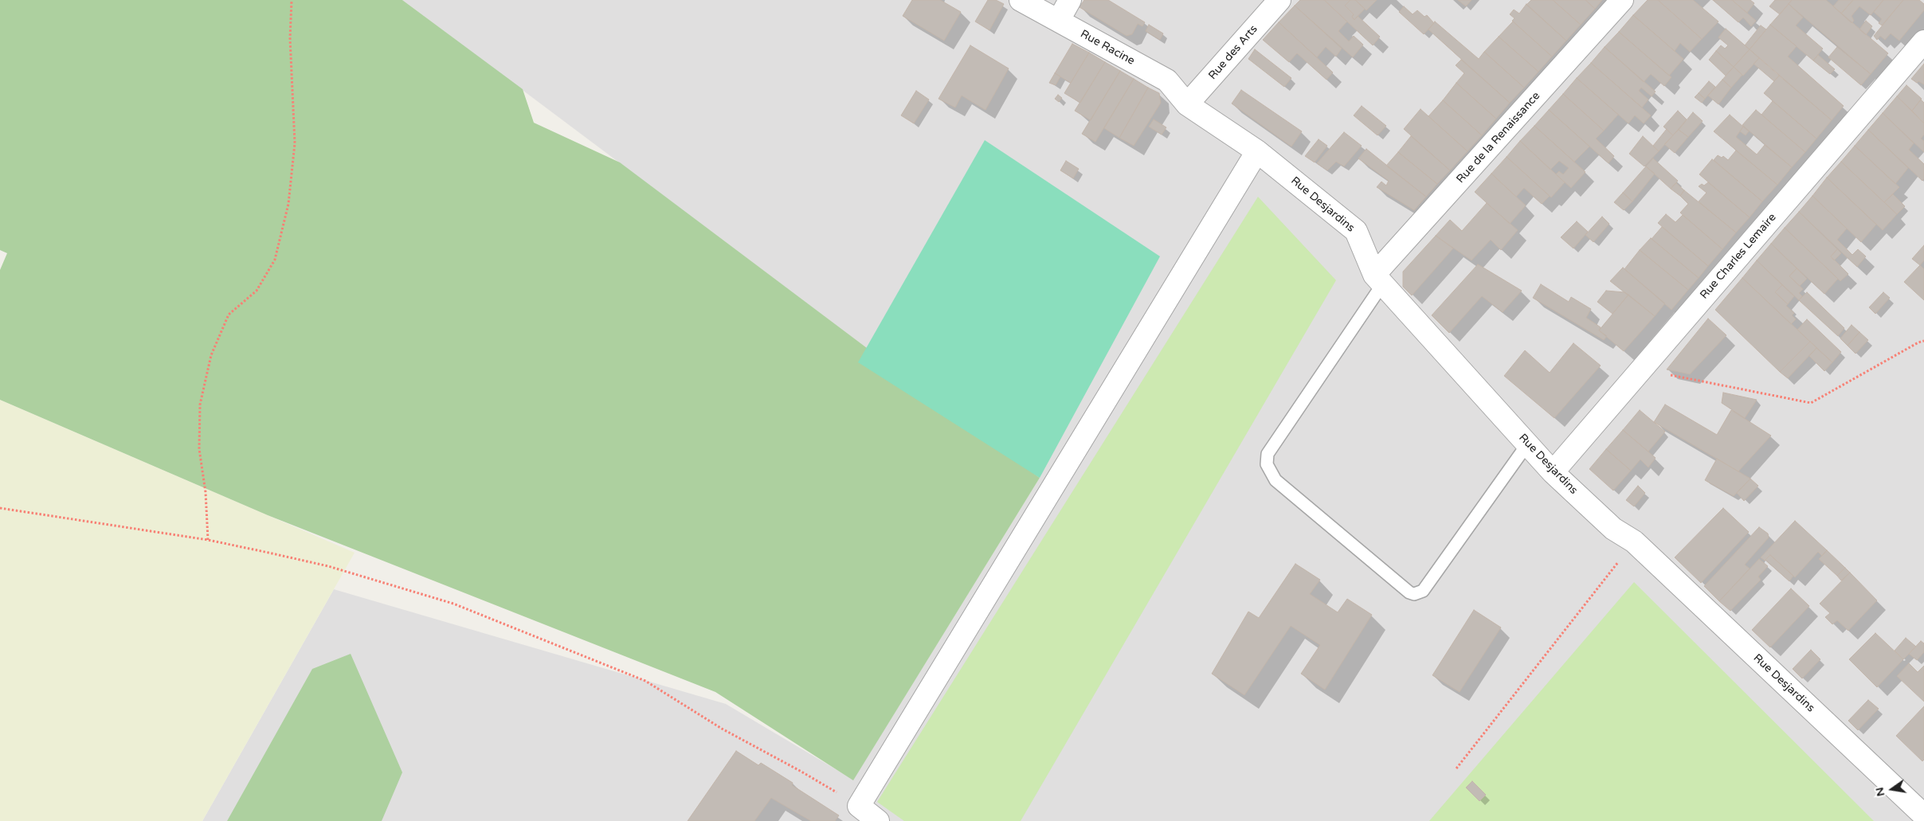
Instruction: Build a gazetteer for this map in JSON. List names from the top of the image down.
{
  "streets": {
    "street": [
      "Rue Racine",
      "Rue des Arts",
      "Rue de la Renaissance",
      "Rue Desjardins",
      "Rue Charles Lemaire"
    ]
  },
  "crossings": [
    ["Rue Racine", "Rue des Arts"],
    ["Rue Racine", "Rue Desjardins"],
    ["Rue des Arts", "Rue Desjardins"],
    ["Rue de la Renaissance", "Rue Desjardins"],
    ["Rue Desjardins", "Rue Charles Lemaire"]
  ],
  "north": "left"
}
